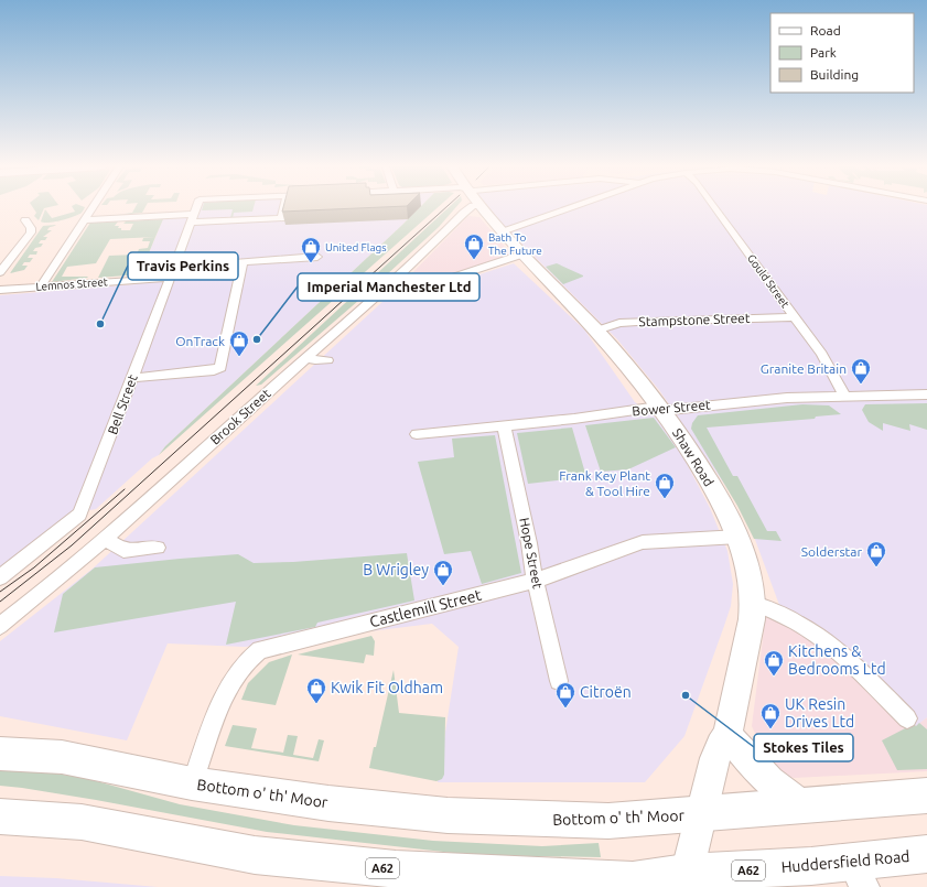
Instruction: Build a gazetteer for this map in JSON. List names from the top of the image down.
{
  "streets": {
    "main road": [
      "Shaw Road",
      "Bottom o' th' Moor",
      "Huddersfield Road",
      "A62"
    ],
    "street": [
      "Gould Street",
      "Lemnos Street",
      "Stampstone Street",
      "Bell Street",
      "Bower Street",
      "Brook Street",
      "Hope Street",
      "Castlemill Street"
    ]
  },
  "crossings": [
    ["Gould Street", "Stampstone Street"],
    ["Gould Street", "Bower Street"],
    ["Lemnos Street", "Bell Street"],
    ["Stampstone Street", "Shaw Road"],
    ["Bower Street", "Shaw Road"],
    ["Bower Street", "Hope Street"],
    ["Shaw Road", "Castlemill Street"],
    ["Shaw Road", "Bottom o' th' Moor"],
    ["Hope Street", "Castlemill Street"],
    ["Castlemill Street", "Bottom o' th' Moor"],
    ["Bottom o' th' Moor", "Huddersfield Road"],
    ["Bottom o' th' Moor", "A62"],
    ["Huddersfield Road", "A62"]
  ],
  "places": {
    "shop": [
      "Bath To The Future",
      "United Flags",
      "OnTrack",
      "Granite Britain",
      "Frank Key Plant & Tool Hire",
      "Solderstar",
      "B Wrigley",
      "Kitchens & Bedrooms Ltd",
      "Kwik Fit Oldham",
      "Citroën",
      "UK Resin Drives Ltd"
    ],
    "other": ["Travis Perkins", "Imperial Manchester Ltd", "Stokes Tiles"]
  },
  "legend": ["Road", "Park", "Building"]
}
